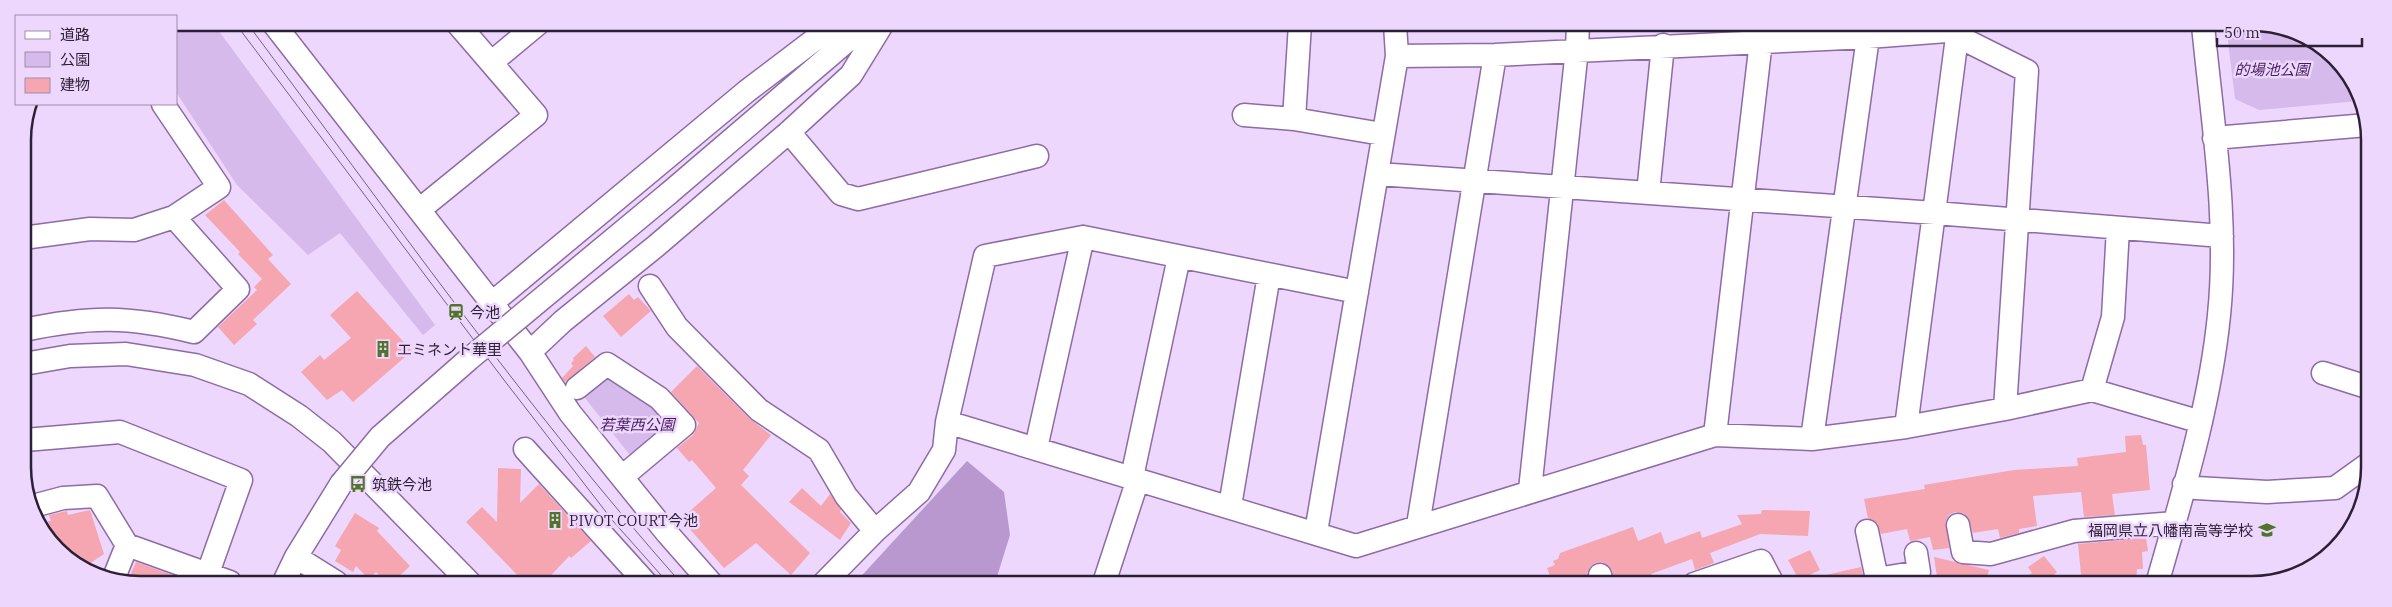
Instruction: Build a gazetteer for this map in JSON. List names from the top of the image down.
{
  "parks": ["的場池公園", "若葉西公園"],
  "places": {
    "station": ["今池"],
    "building": ["エミネント華里", "PIVOT COURT今池"],
    "bus stop": ["筑鉄今池"],
    "school or university": ["福岡県立八幡南高等学校"]
  },
  "legend": ["道路", "公園", "建物"],
  "scale_bar": "50 m"
}
